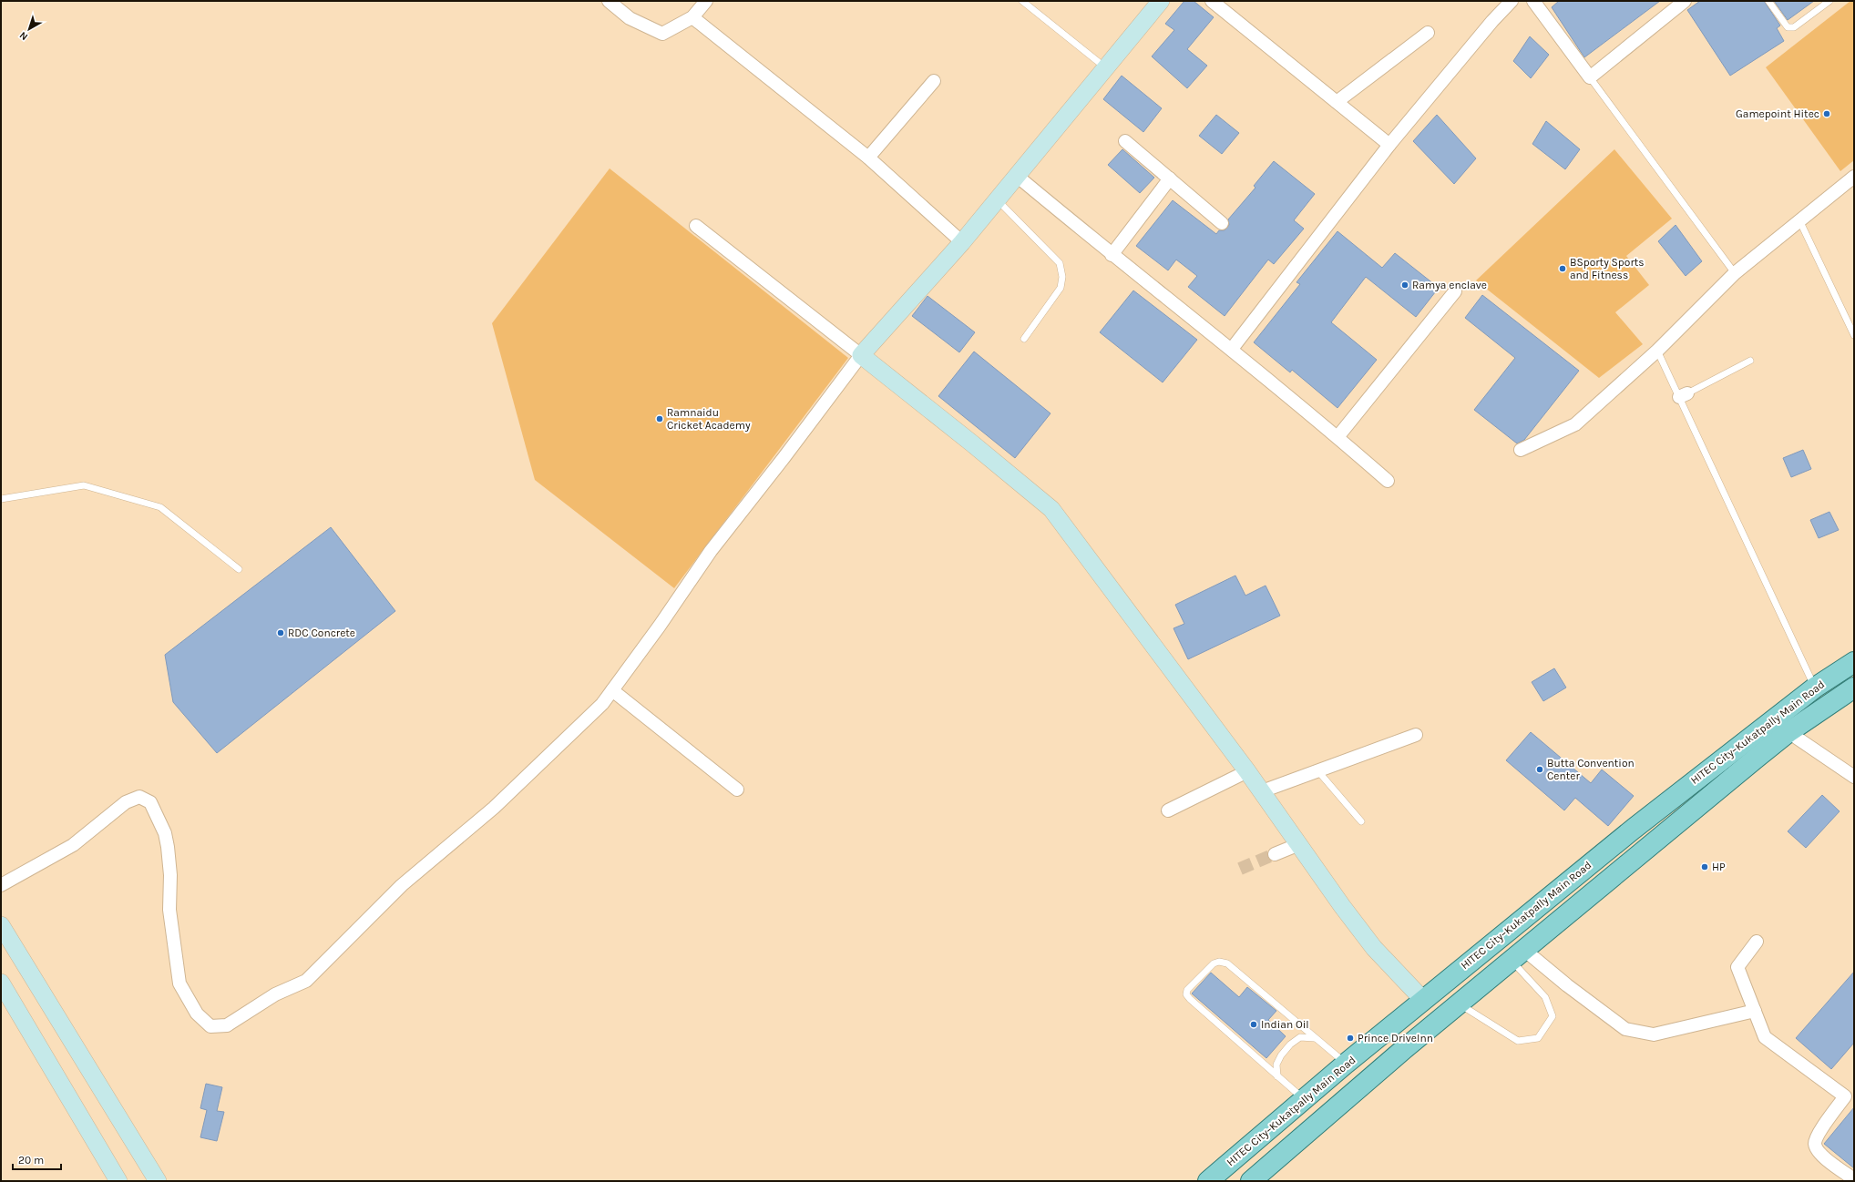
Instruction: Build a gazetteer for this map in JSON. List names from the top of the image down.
{
  "streets": {
    "main road": ["HITEC City–Kukatpally Main Road"]
  },
  "places": [
    "Gamepoint Hitec",
    "BSporty Sports and Fitness",
    "Ramya enclave",
    "Ramnaidu Cricket Academy",
    "RDC Concrete",
    "Butta Convention Center",
    "HP",
    "Indian Oil",
    "Prince DriveInn"
  ],
  "scale_bar": "20 m",
  "north": "bottom left"
}
